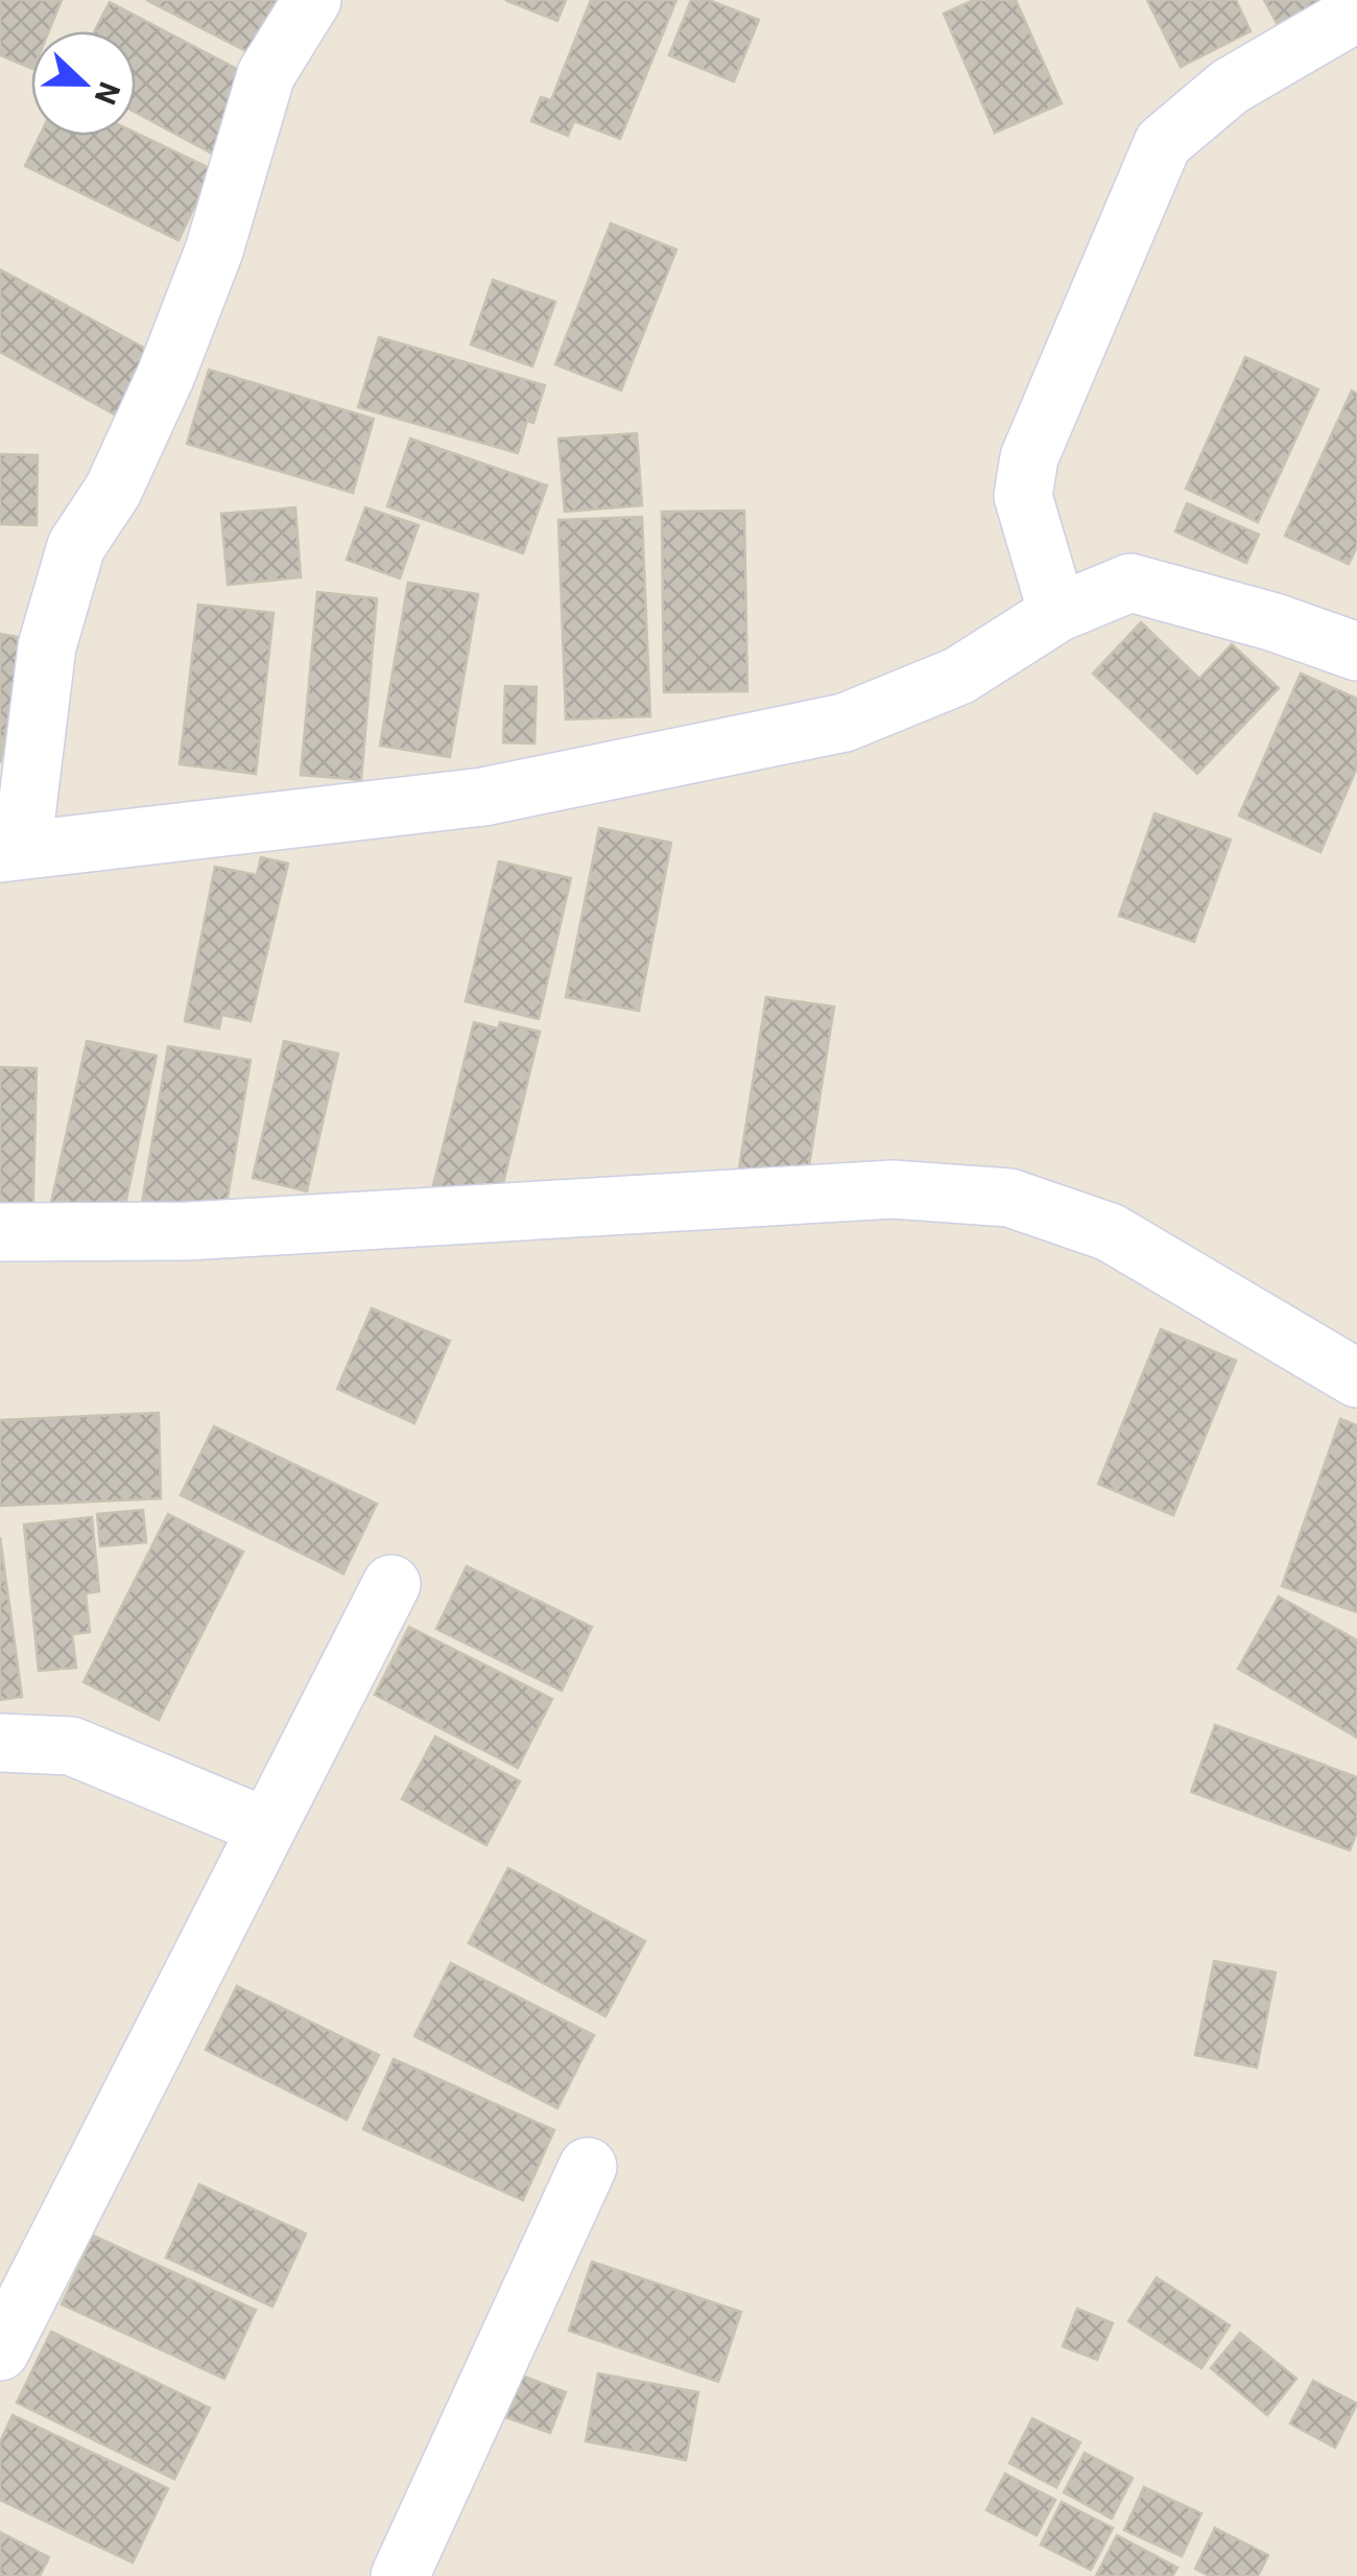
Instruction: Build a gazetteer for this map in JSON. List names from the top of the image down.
{
  "north": "right"
}
